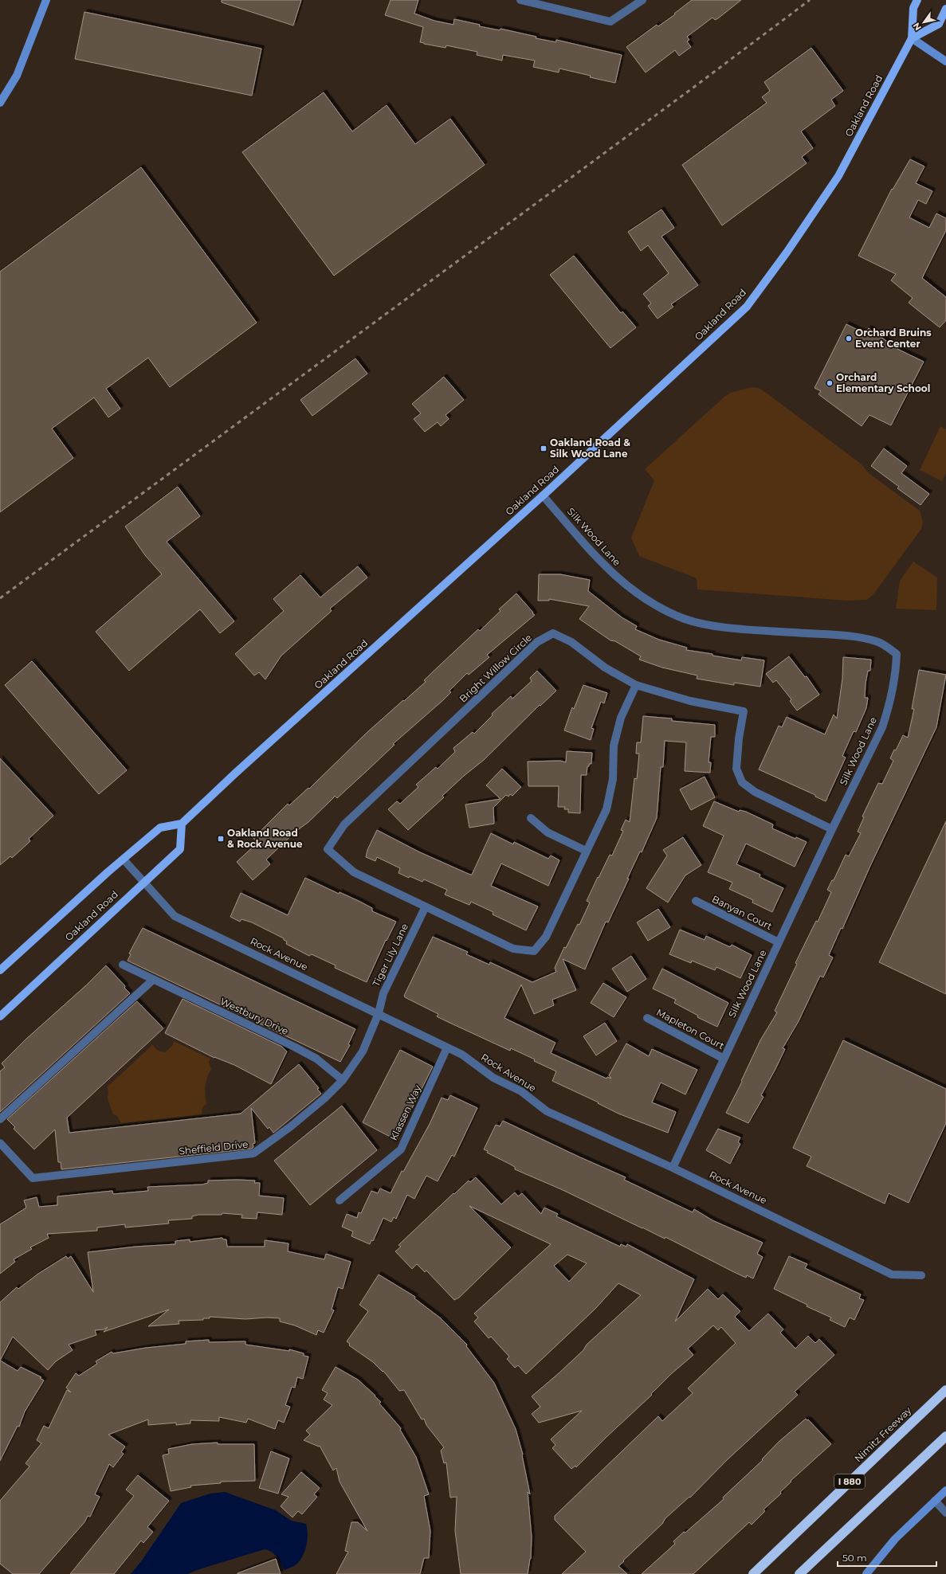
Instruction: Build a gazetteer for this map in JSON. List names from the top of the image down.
{
  "streets": {
    "highway": ["Nimitz Freeway", "I 880"],
    "main road": ["Oakland Road"],
    "street": [
      "Silk Wood Lane",
      "Bright Willow Circle",
      "Banyan Court",
      "Rock Avenue",
      "Tiger Lily Lane",
      "Westbury Drive",
      "Mapleton Court",
      "Klassen Way",
      "Sheffield Drive"
    ]
  },
  "crossings": [
    ["Oakland Road", "Silk Wood Lane"],
    ["Oakland Road", "Rock Avenue"],
    ["Silk Wood Lane", "Banyan Court"],
    ["Silk Wood Lane", "Rock Avenue"],
    ["Silk Wood Lane", "Mapleton Court"],
    ["Bright Willow Circle", "Tiger Lily Lane"],
    ["Rock Avenue", "Tiger Lily Lane"],
    ["Rock Avenue", "Klassen Way"],
    ["Rock Avenue", "Sheffield Drive"],
    ["Tiger Lily Lane", "Sheffield Drive"],
    ["Westbury Drive", "Sheffield Drive"]
  ],
  "places": {
    "other": ["Orchard Bruins Event Center", "Orchard Elementary School"],
    "transit": ["Oakland Road & Silk Wood Lane", "Oakland Road & Rock Avenue"]
  },
  "scale_bar": "50 m",
  "north": "bottom left"
}
